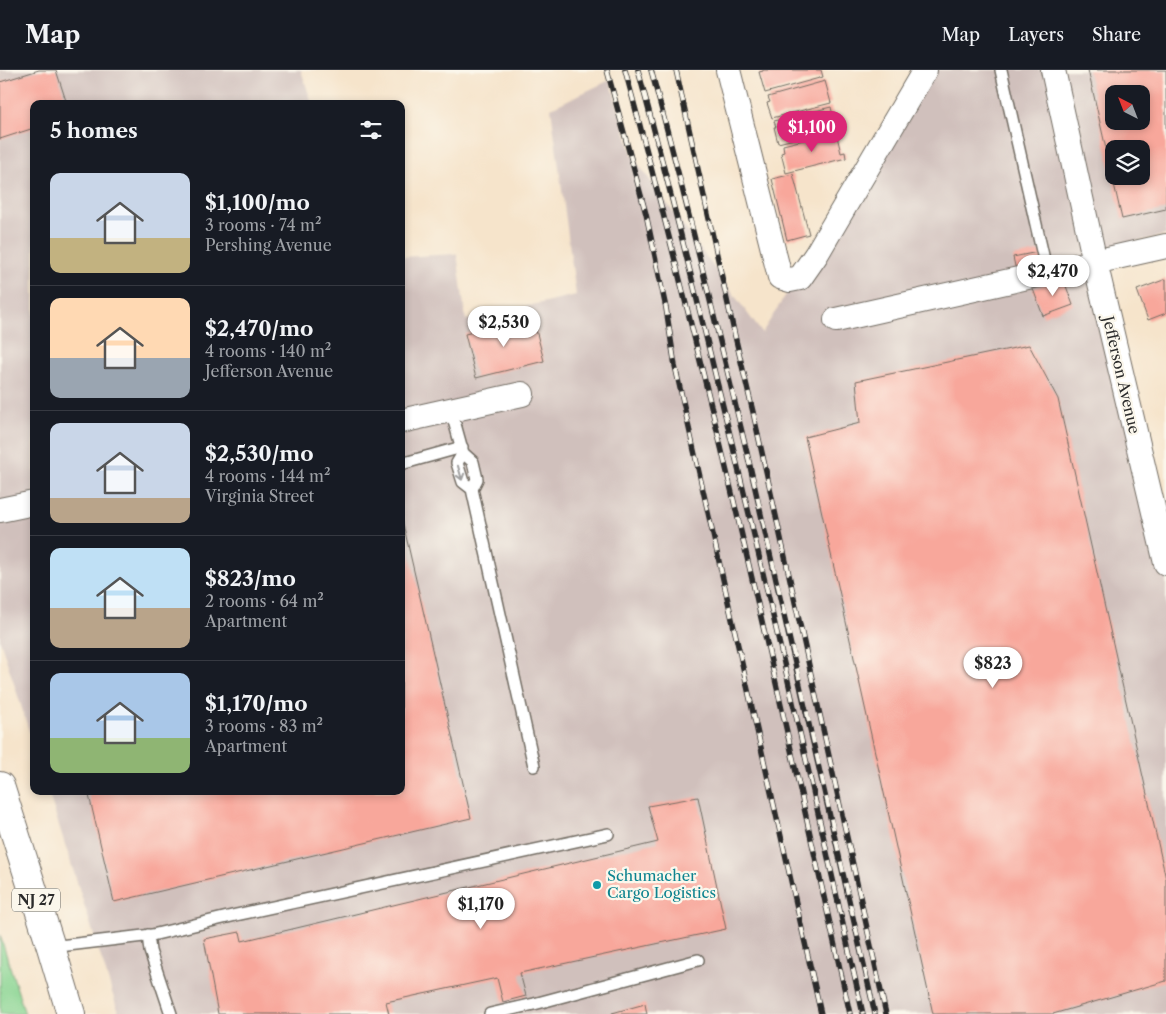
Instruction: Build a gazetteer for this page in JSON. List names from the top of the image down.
{
  "streets": {
    "main road": ["NJ 27"],
    "street": ["Jefferson Avenue"]
  },
  "places": ["Schumacher Cargo Logistics"],
  "north": "top left",
  "page": {
    "header": "Map",
    "nav": ["Map", "Layers", "Share"],
    "heading": "5 homes",
    "price": [
      "$1,100",
      "$2,470",
      "$2,530",
      "$823",
      "$1,170"
    ],
    "list": [
      {
        "name": "$1,100/mo",
        "note": "3 rooms · 74 m² · Pershing Avenue"
      },
      {
        "name": "$2,470/mo",
        "note": "4 rooms · 140 m² · Jefferson Avenue"
      },
      {
        "name": "$2,530/mo",
        "note": "4 rooms · 144 m² · Virginia Street"
      },
      {
        "name": "$823/mo",
        "note": "2 rooms · 64 m² · Apartment"
      },
      {
        "name": "$1,170/mo",
        "note": "3 rooms · 83 m² · Apartment"
      }
    ]
  }
}
